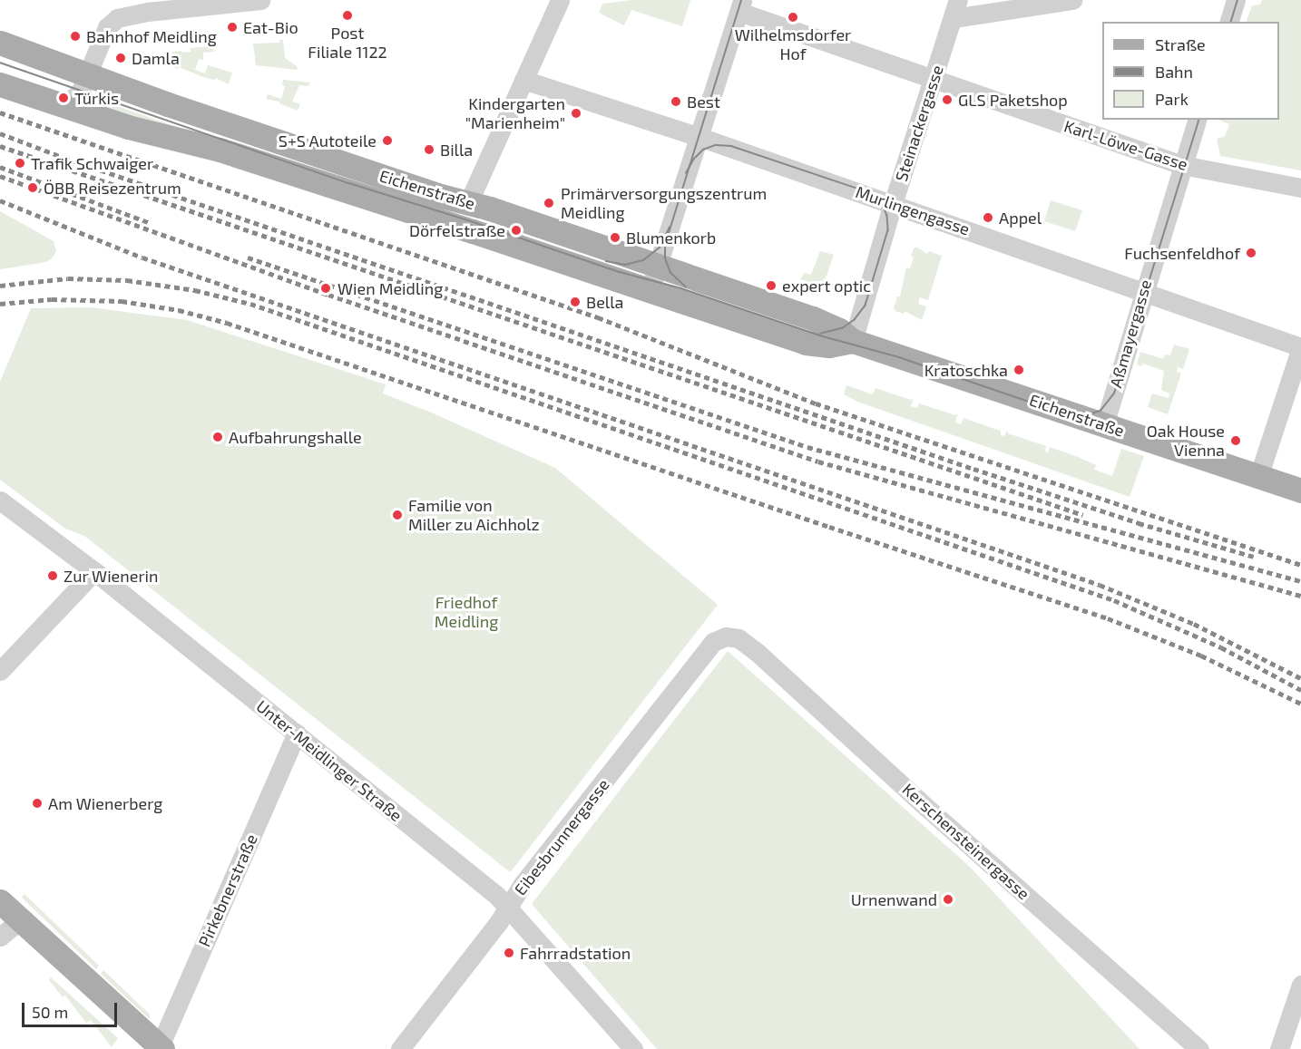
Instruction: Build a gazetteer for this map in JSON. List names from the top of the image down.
{
  "streets": {
    "main road": ["Eichenstraße"],
    "street": [
      "Steinackergasse",
      "Karl-Löwe-Gasse",
      "Murlingengasse",
      "Aßmayergasse",
      "Unter-Meidlinger Straße",
      "Eibesbrunnergasse",
      "Kerschensteinergasse",
      "Pirkebnerstraße"
    ]
  },
  "crossings": [
    ["Steinackergasse", "Karl-Löwe-Gasse"],
    ["Steinackergasse", "Eichenstraße"],
    ["Steinackergasse", "Murlingengasse"],
    ["Karl-Löwe-Gasse", "Aßmayergasse"],
    ["Eichenstraße", "Aßmayergasse"],
    ["Murlingengasse", "Aßmayergasse"],
    ["Unter-Meidlinger Straße", "Eibesbrunnergasse"],
    ["Unter-Meidlinger Straße", "Pirkebnerstraße"],
    ["Eibesbrunnergasse", "Kerschensteinergasse"]
  ],
  "parks": ["Friedhof Meidling"],
  "places": [
    "Post Filiale 1122",
    "Wilhelmsdorfer Hof",
    "Eat-Bio",
    "Bahnhof Meidling",
    "Damla",
    "Türkis",
    "GLS Paketshop",
    "Best",
    "Kindergarten \"Marienheim\"",
    "S+S Autoteile",
    "Billa",
    "Trafik Schwaiger",
    "ÖBB Reisezentrum",
    "Primärversorgungszentrum Meidling",
    "Appel",
    "Dörfelstraße",
    "Blumenkorb",
    "Fuchsenfeldhof",
    "expert optic",
    "Wien Meidling",
    "Bella",
    "Kratoschka",
    "Aufbahrungshalle",
    "Oak House Vienna",
    "Familie von Miller zu Aichholz",
    "Zur Wienerin",
    "Am Wienerberg",
    "Urnenwand",
    "Fahrradstation"
  ],
  "legend": ["Straße", "Bahn", "Park"],
  "scale_bar": "50 m"
}
